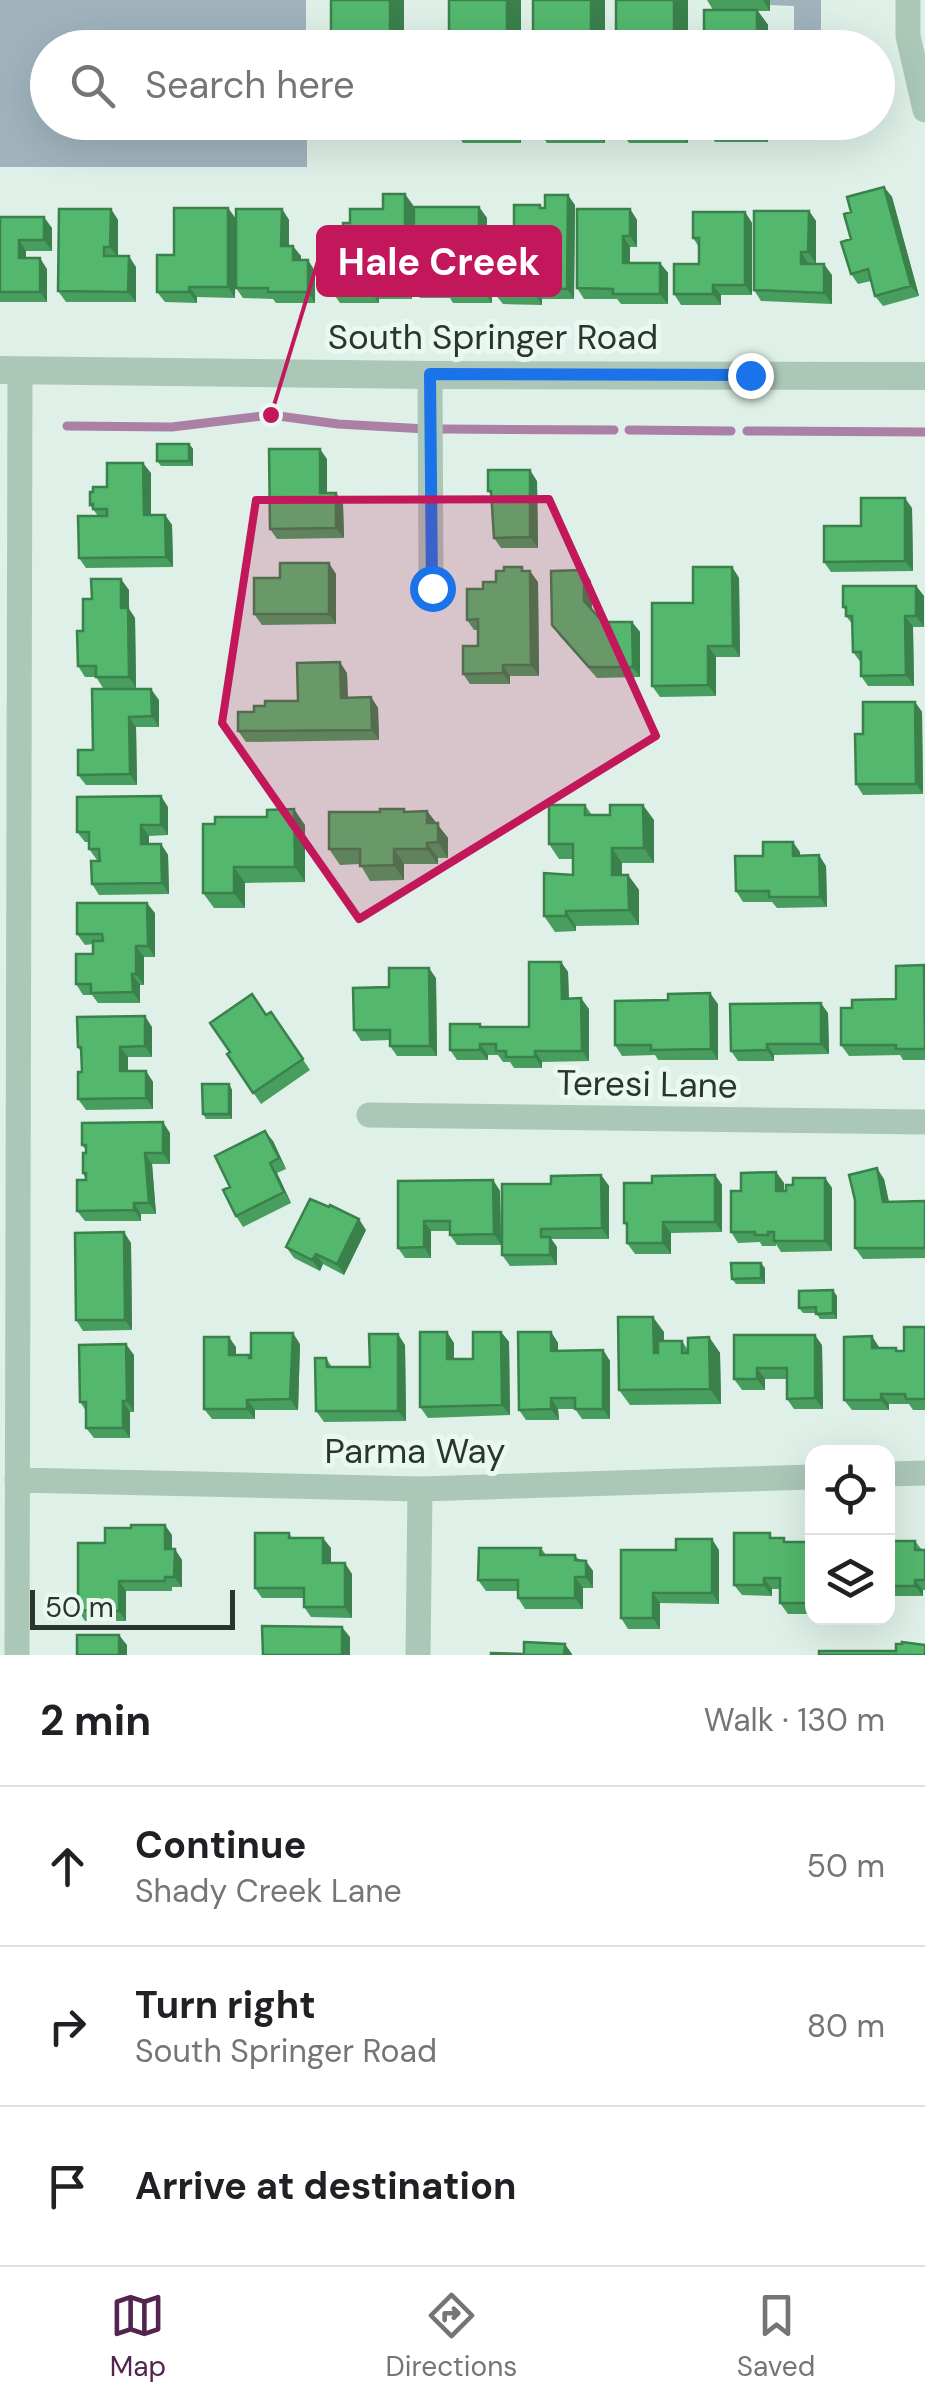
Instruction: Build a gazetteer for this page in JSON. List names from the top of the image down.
{
  "streets": {
    "street": ["South Springer Road", "Teresi Lane", "Parma Way"]
  },
  "places": ["Hale Creek"],
  "scale_bar": "50 m",
  "page": {
    "search": "Search here",
    "scale": "50 m",
    "heading": ["2 min", "Walk · 130 m"],
    "list": [
      ["Continue", "Shady Creek Lane", "50 m"],
      ["Turn right", "South Springer Road", "80 m"],
      "Arrive at destination"
    ],
    "nav": ["Map", "Directions", "Saved"]
  }
}
